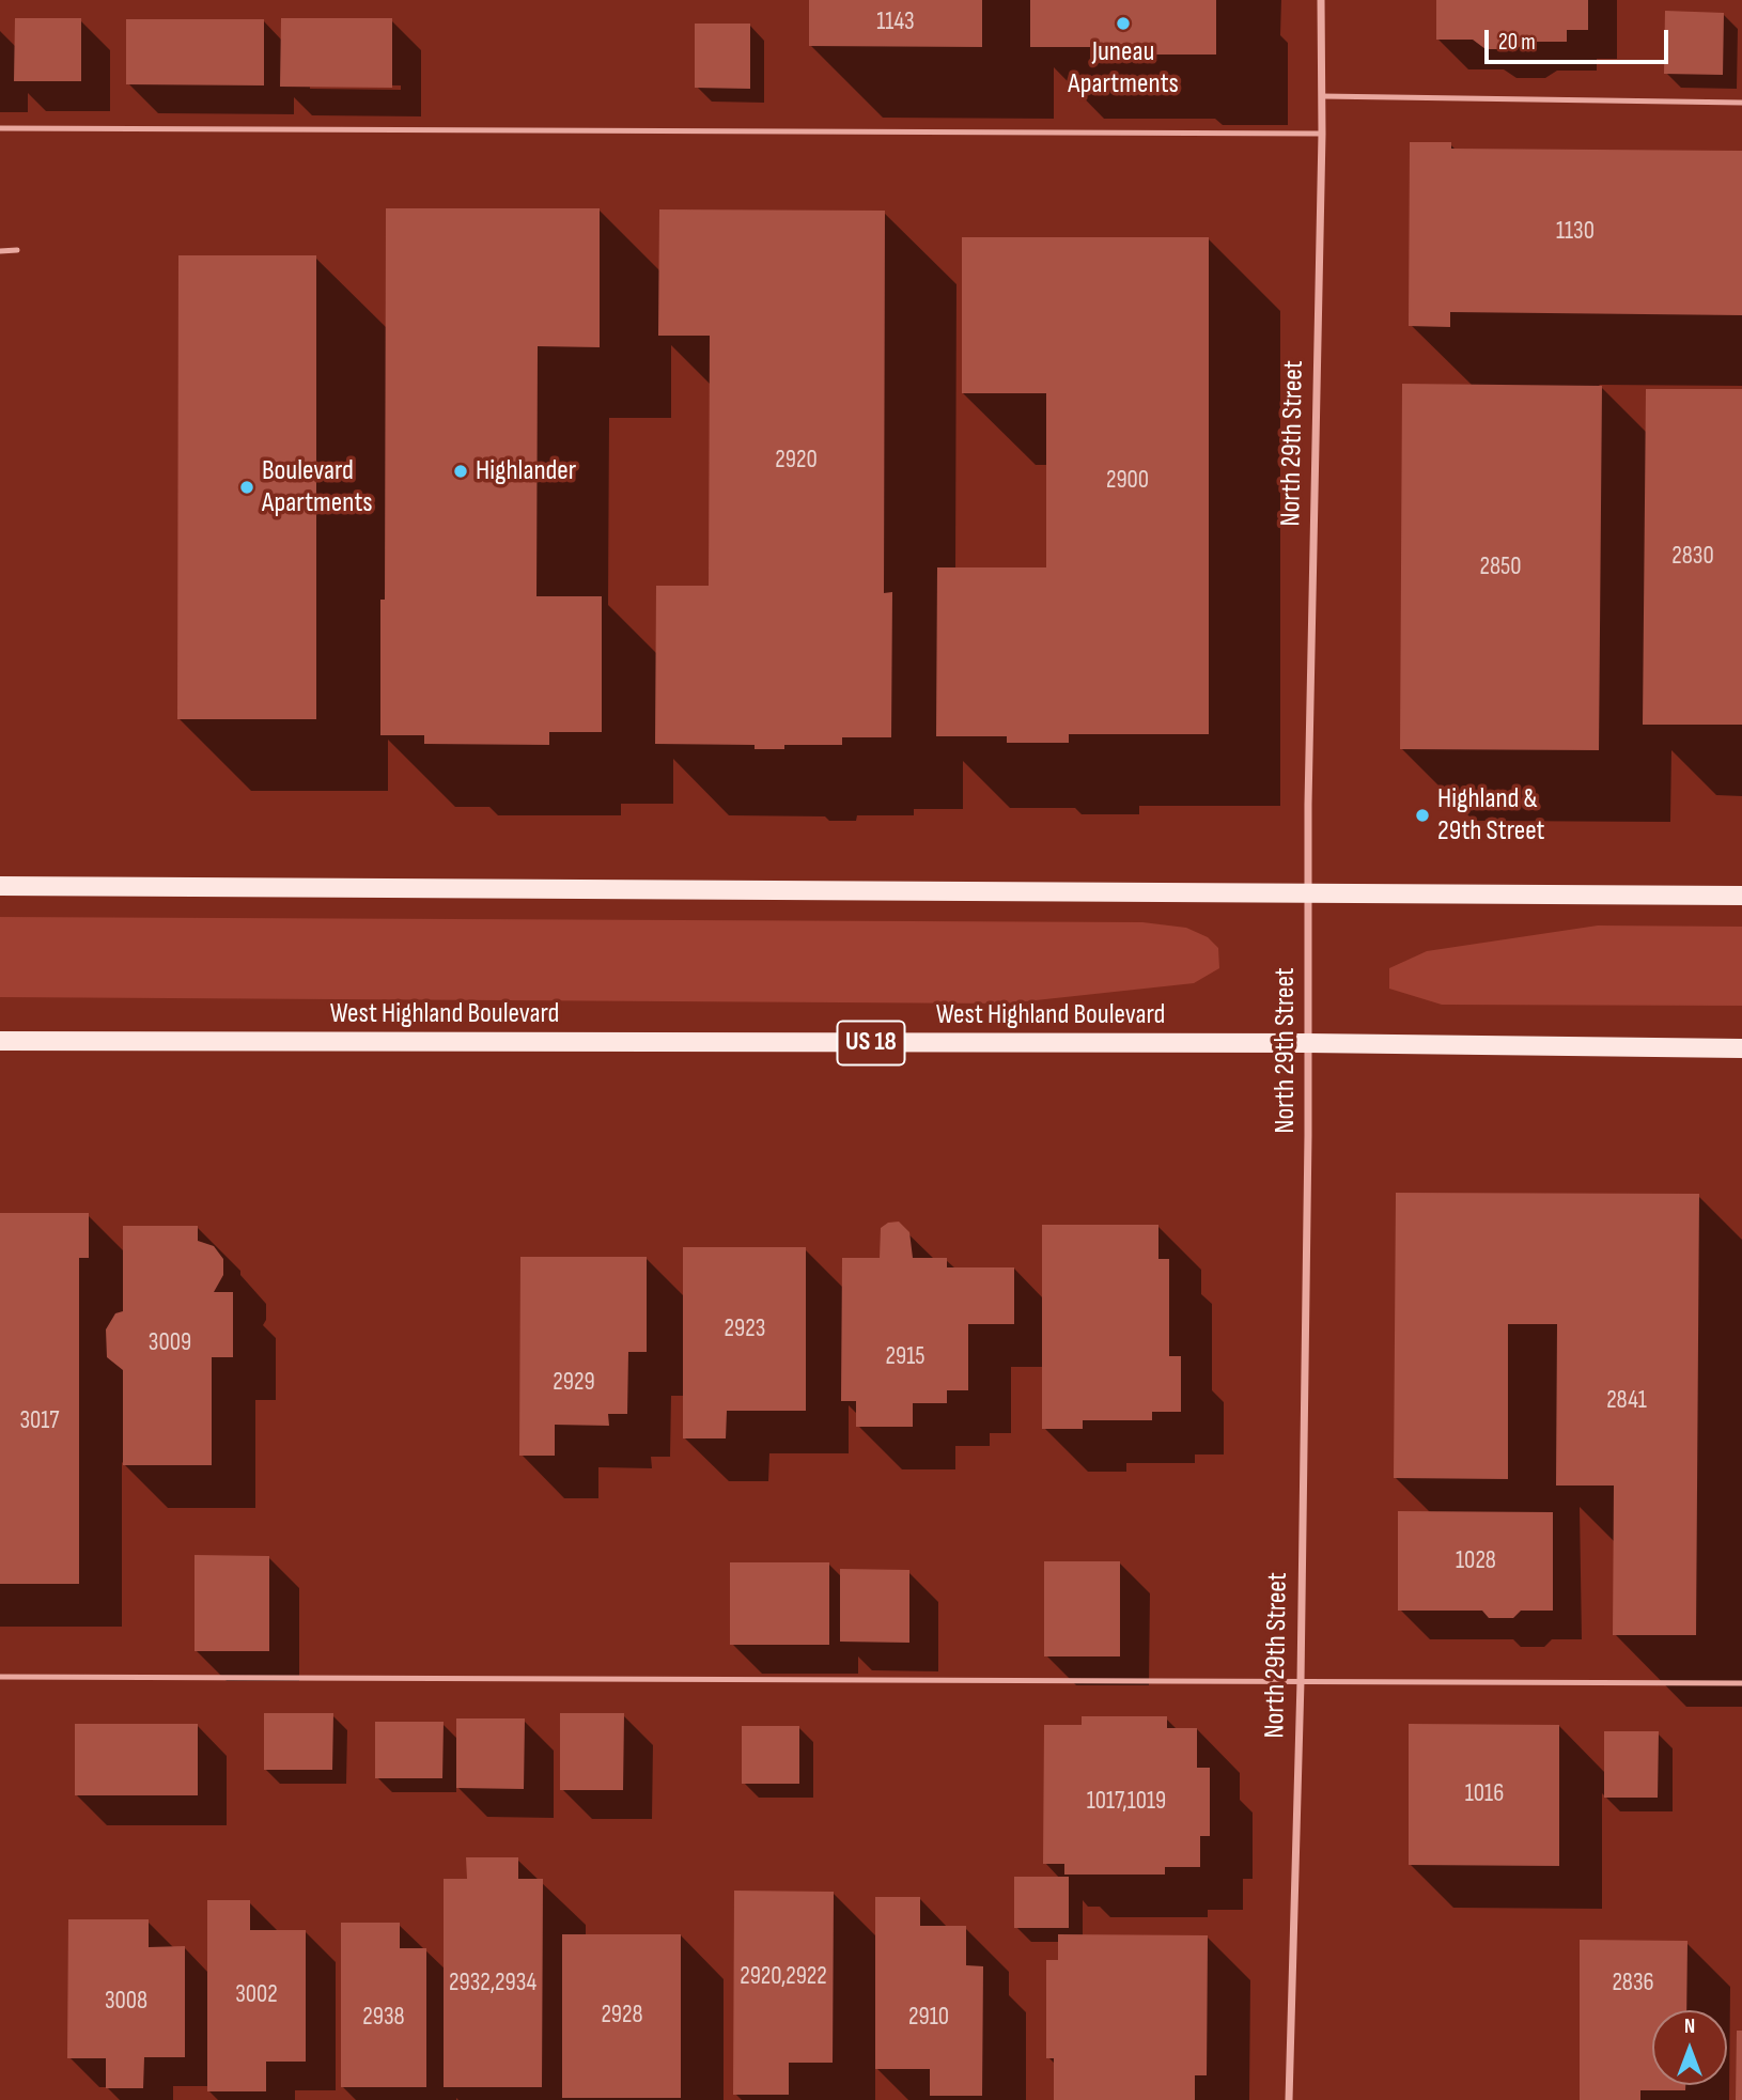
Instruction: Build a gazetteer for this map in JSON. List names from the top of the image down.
{
  "streets": {
    "main road": ["West Highland Boulevard", "US 18"],
    "street": ["North 29th Street"]
  },
  "crossings": [
    ["North 29th Street", "West Highland Boulevard"]
  ],
  "places": [
    "Juneau Apartments",
    "Highlander",
    "Boulevard Apartments",
    "Highland & 29th Street"
  ],
  "house_numbers": [
    "1143",
    "1130",
    "2920",
    "2900",
    "2830",
    "2850",
    "2923",
    "3009",
    "2915",
    "2929",
    "2841",
    "3017",
    "1028",
    "1016",
    "1017,1019",
    "2920,2922",
    "2932,2934",
    "2836",
    "3002",
    "3008",
    "2928",
    "2938",
    "2910"
  ],
  "scale_bar": "20 m",
  "north": "top"
}
